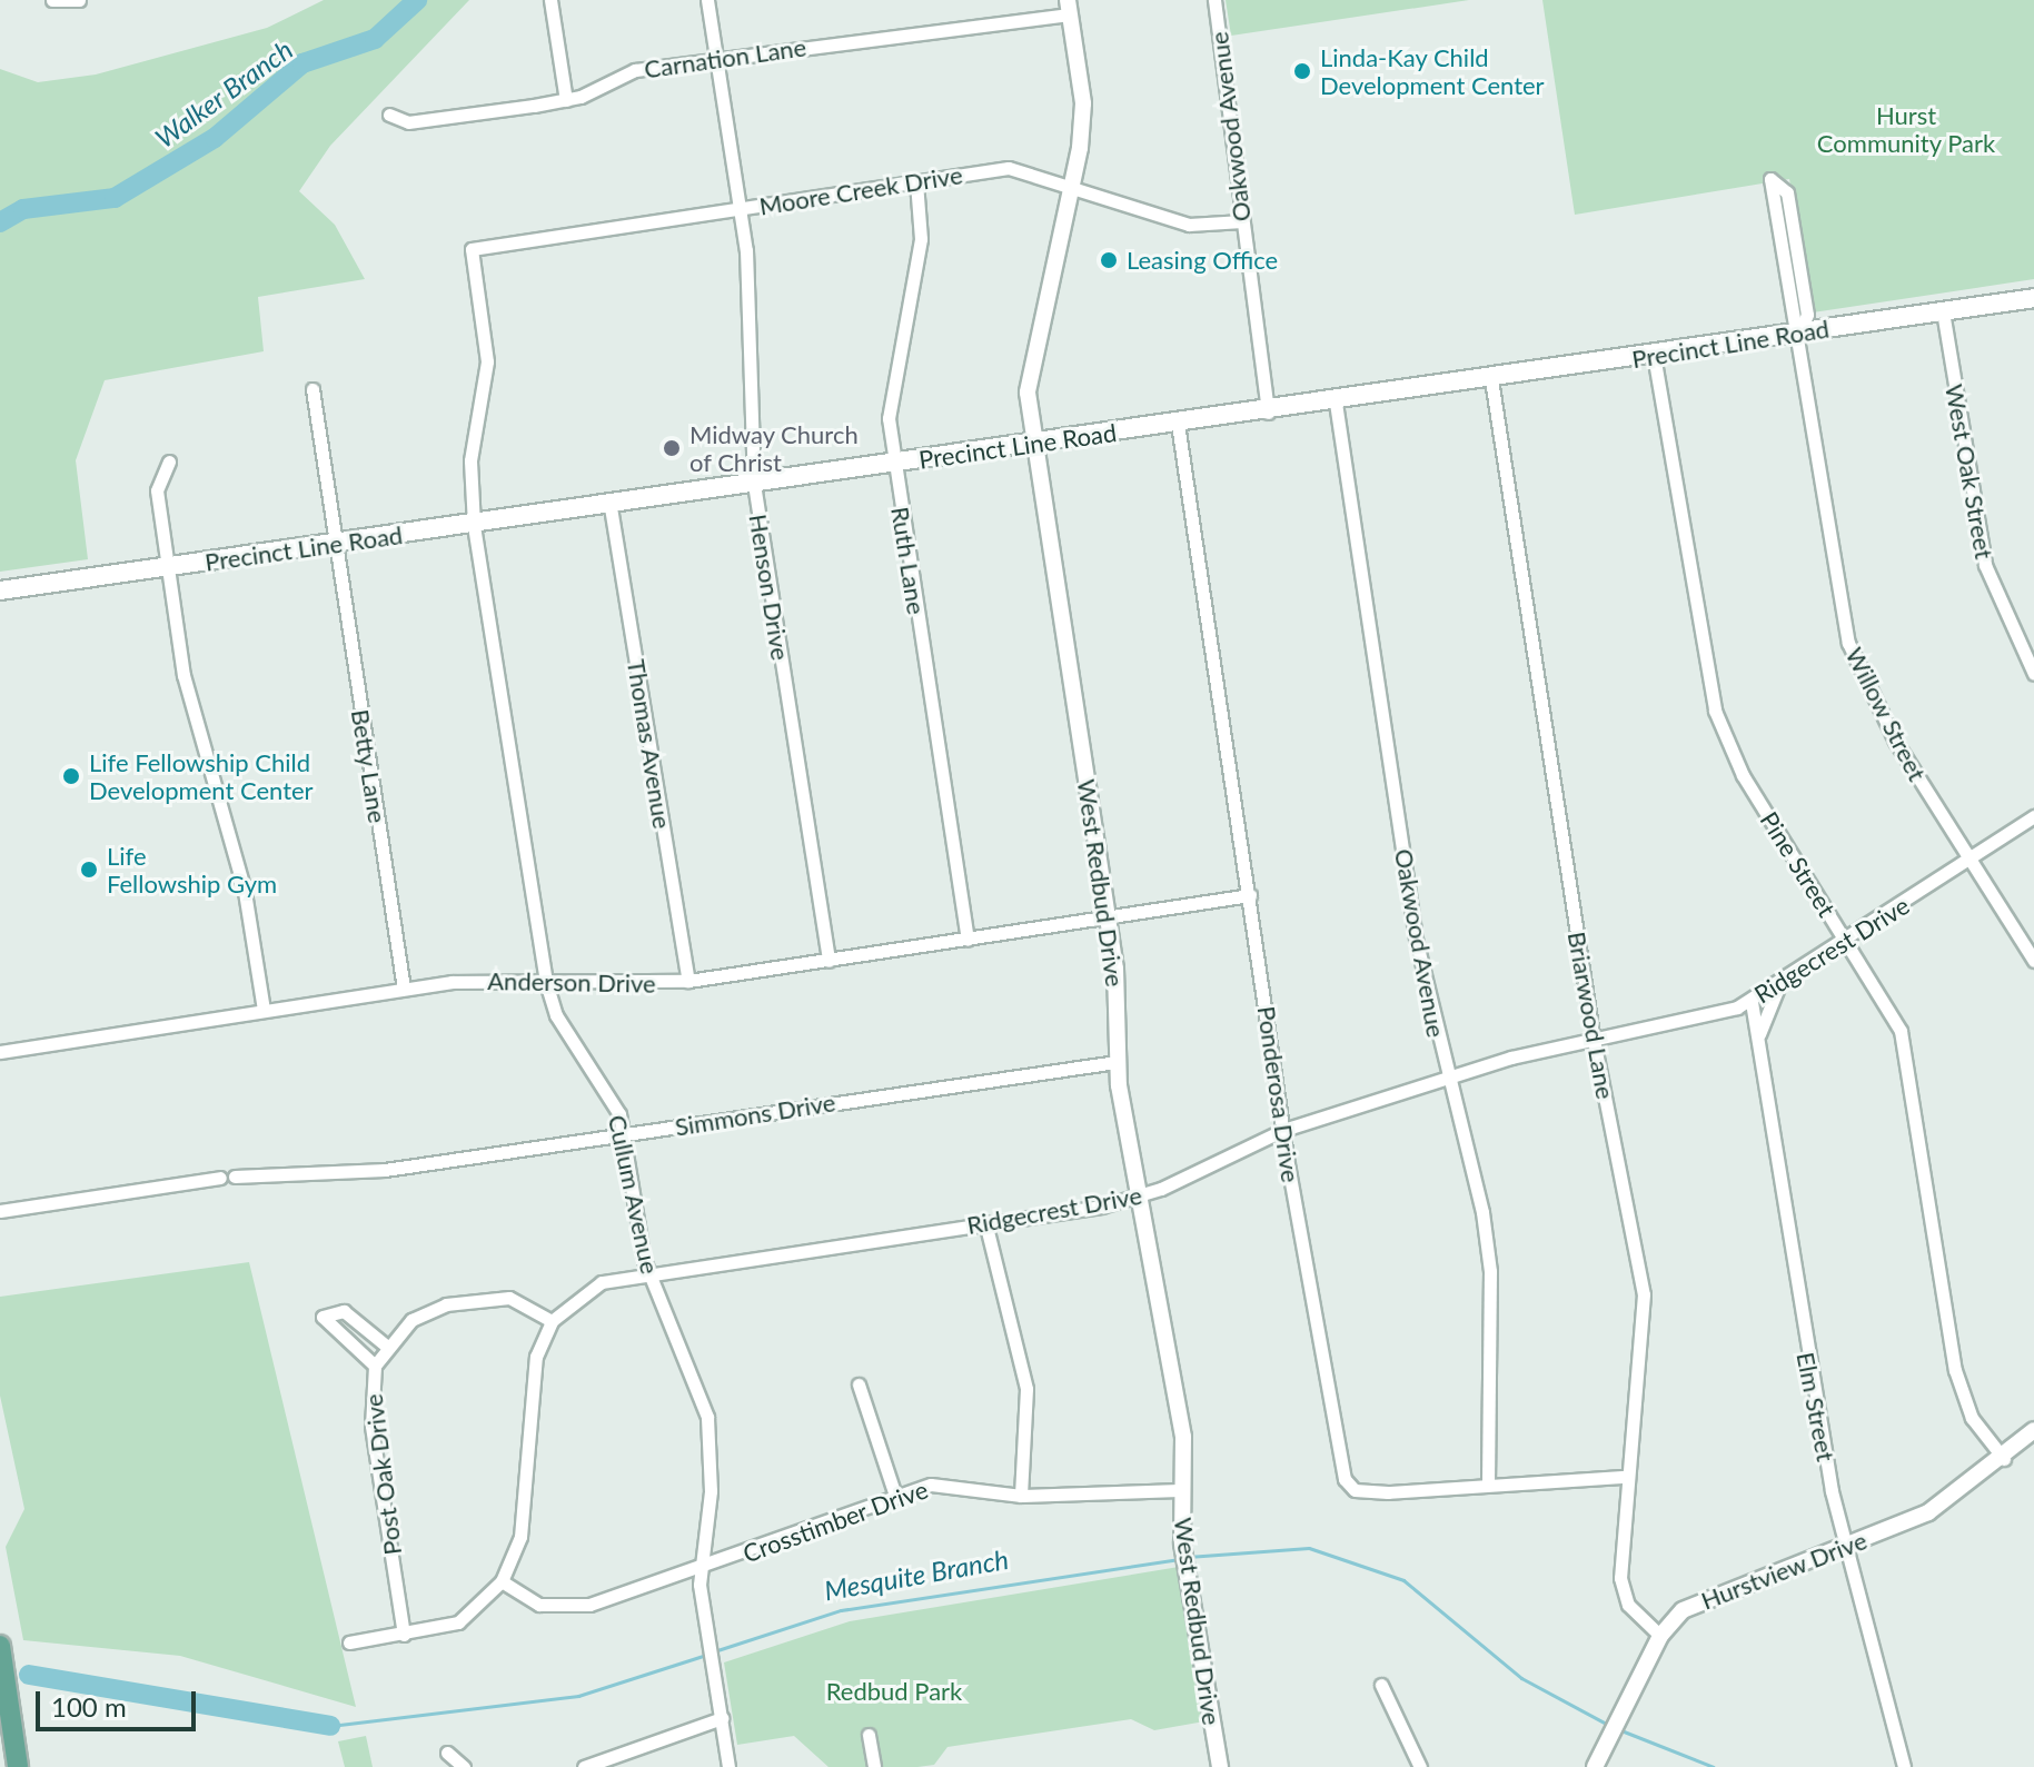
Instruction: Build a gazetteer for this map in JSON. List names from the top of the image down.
{
  "streets": {
    "main road": ["Precinct Line Road"],
    "street": [
      "Carnation Lane",
      "Oakwood Avenue",
      "Moore Creek Drive",
      "West Oak Street",
      "Ruth Lane",
      "Henson Drive",
      "Willow Street",
      "Thomas Avenue",
      "Betty Lane",
      "Pine Street",
      "West Redbud Drive",
      "Ridgecrest Drive",
      "Anderson Drive",
      "Briarwood Lane",
      "Ponderosa Drive",
      "Simmons Drive",
      "Cullum Avenue",
      "Elm Street",
      "Post Oak Drive",
      "Crosstimber Drive",
      "Hurstview Drive"
    ]
  },
  "crossings": [
    ["Carnation Lane", "Henson Drive"],
    ["Carnation Lane", "West Redbud Drive"],
    ["Oakwood Avenue", "Moore Creek Drive"],
    ["Oakwood Avenue", "Precinct Line Road"],
    ["Oakwood Avenue", "Ridgecrest Drive"],
    ["Oakwood Avenue", "Ponderosa Drive"],
    ["Moore Creek Drive", "Ruth Lane"],
    ["Moore Creek Drive", "Henson Drive"],
    ["Moore Creek Drive", "West Redbud Drive"],
    ["Moore Creek Drive", "Cullum Avenue"],
    ["Precinct Line Road", "West Oak Street"],
    ["Precinct Line Road", "Ruth Lane"],
    ["Precinct Line Road", "Henson Drive"],
    ["Precinct Line Road", "Willow Street"],
    ["Precinct Line Road", "Thomas Avenue"],
    ["Precinct Line Road", "Betty Lane"],
    ["Precinct Line Road", "Pine Street"],
    ["Precinct Line Road", "West Redbud Drive"],
    ["Precinct Line Road", "Briarwood Lane"],
    ["Precinct Line Road", "Ponderosa Drive"],
    ["Precinct Line Road", "Cullum Avenue"],
    ["Ruth Lane", "Anderson Drive"],
    ["Henson Drive", "Anderson Drive"],
    ["Willow Street", "Ridgecrest Drive"],
    ["Thomas Avenue", "Anderson Drive"],
    ["Betty Lane", "Anderson Drive"],
    ["Pine Street", "Ridgecrest Drive"],
    ["Pine Street", "Hurstview Drive"],
    ["West Redbud Drive", "Ridgecrest Drive"],
    ["West Redbud Drive", "Anderson Drive"],
    ["West Redbud Drive", "Simmons Drive"],
    ["West Redbud Drive", "Crosstimber Drive"],
    ["Ridgecrest Drive", "Briarwood Lane"],
    ["Ridgecrest Drive", "Ponderosa Drive"],
    ["Ridgecrest Drive", "Cullum Avenue"],
    ["Ridgecrest Drive", "Elm Street"],
    ["Ridgecrest Drive", "Post Oak Drive"],
    ["Anderson Drive", "Ponderosa Drive"],
    ["Anderson Drive", "Cullum Avenue"],
    ["Briarwood Lane", "Ponderosa Drive"],
    ["Briarwood Lane", "Hurstview Drive"],
    ["Simmons Drive", "Cullum Avenue"],
    ["Cullum Avenue", "Crosstimber Drive"],
    ["Elm Street", "Hurstview Drive"]
  ],
  "water": ["Walker Branch", "Mesquite Branch"],
  "parks": ["Hurst Community Park", "Redbud Park"],
  "places": [
    "Linda-Kay Child Development Center",
    "Leasing Office",
    "Midway Church of Christ",
    "Life Fellowship Child Development Center",
    "Life Fellowship Gym"
  ],
  "scale_bar": "100 m"
}
